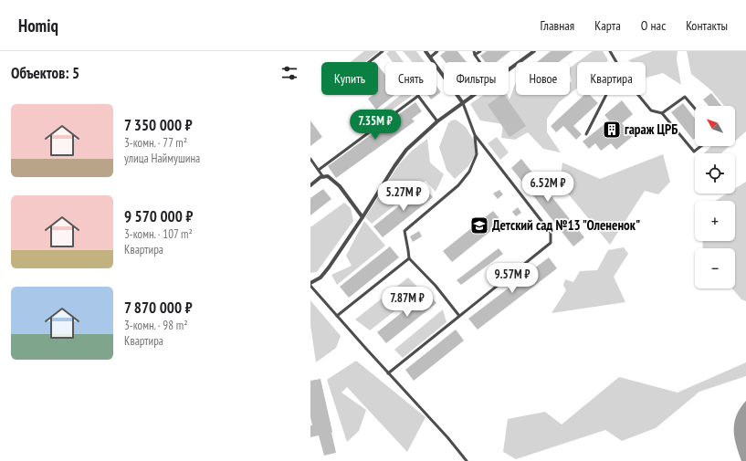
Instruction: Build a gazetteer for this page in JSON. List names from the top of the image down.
{
  "places": {
    "building": ["гараж ЦРБ"],
    "school or university": ["Детский сад №13 \"Олененок\""]
  },
  "north": "top left",
  "page": {
    "header": "Homiq",
    "nav": [
      "Главная",
      "Карта",
      "О нас",
      "Контакты"
    ],
    "heading": "Объектов: 5",
    "chip": [
      "Купить",
      "Снять",
      "Фильтры",
      "Новое",
      "Квартира"
    ],
    "list": [
      {
        "name": "7 350 000 ₽",
        "note": "3-комн. · 77 m² · улица Наймушина"
      },
      {
        "name": "9 570 000 ₽",
        "note": "3-комн. · 107 m² · Квартира"
      },
      {
        "name": "7 870 000 ₽",
        "note": "3-комн. · 98 m² · Квартира"
      }
    ],
    "map_buttons": ["+", "−"],
    "price": [
      "7.35M ₽",
      "6.52M ₽",
      "5.27M ₽",
      "9.57M ₽",
      "7.87M ₽"
    ]
  }
}
